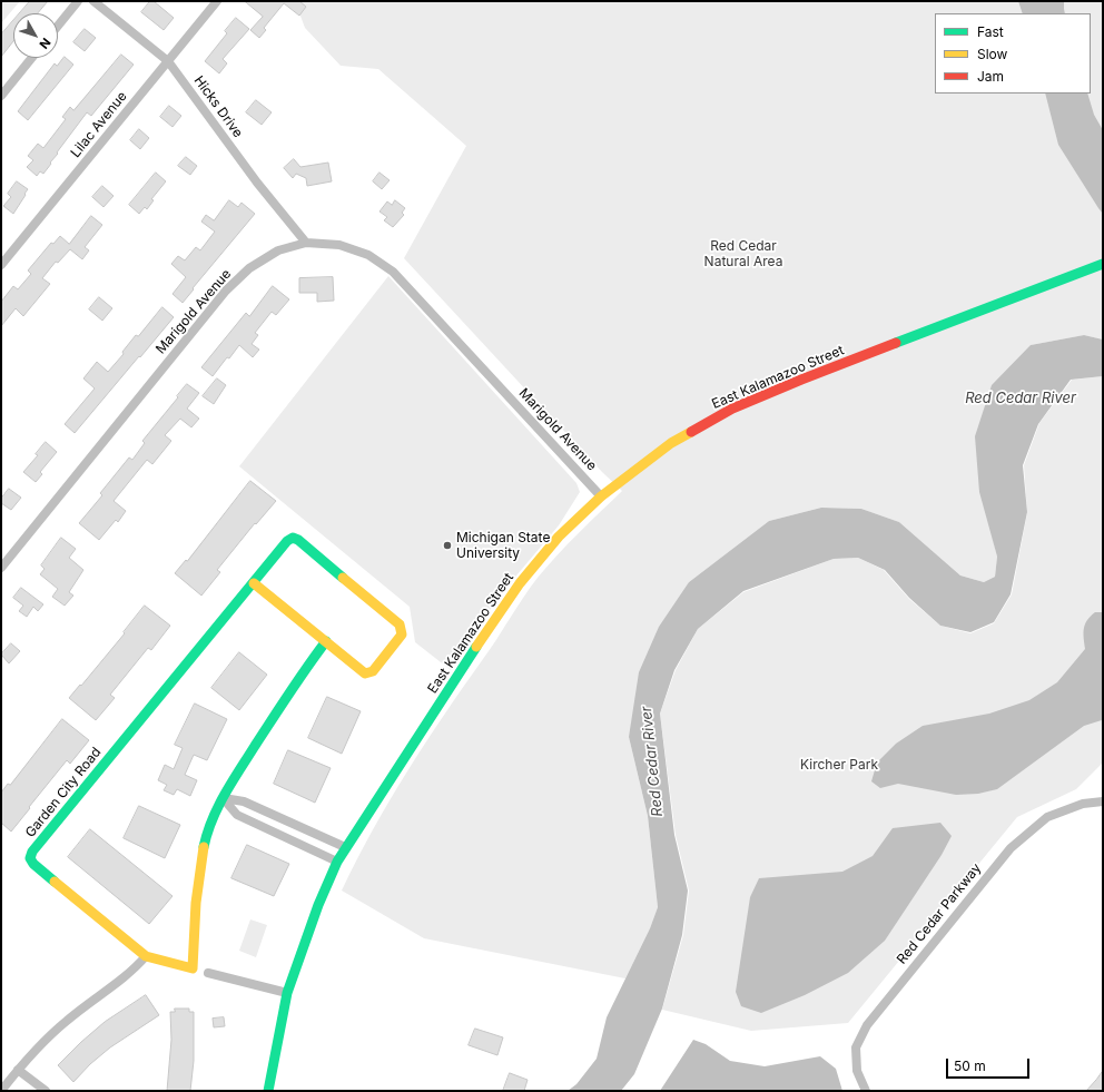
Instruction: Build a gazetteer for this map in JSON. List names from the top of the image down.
{
  "streets": {
    "street": [
      "Hicks Drive",
      "Lilac Avenue",
      "Marigold Avenue",
      "East Kalamazoo Street",
      "Garden City Road",
      "Red Cedar Parkway"
    ]
  },
  "crossings": [
    ["Hicks Drive", "Lilac Avenue"],
    ["Hicks Drive", "Marigold Avenue"],
    ["Marigold Avenue", "East Kalamazoo Street"]
  ],
  "water": ["Red Cedar River"],
  "parks": ["Red Cedar Natural Area", "Kircher Park"],
  "places": ["Michigan State University"],
  "legend": ["Fast", "Slow", "Jam"],
  "scale_bar": "50 m",
  "north": "bottom right"
}
